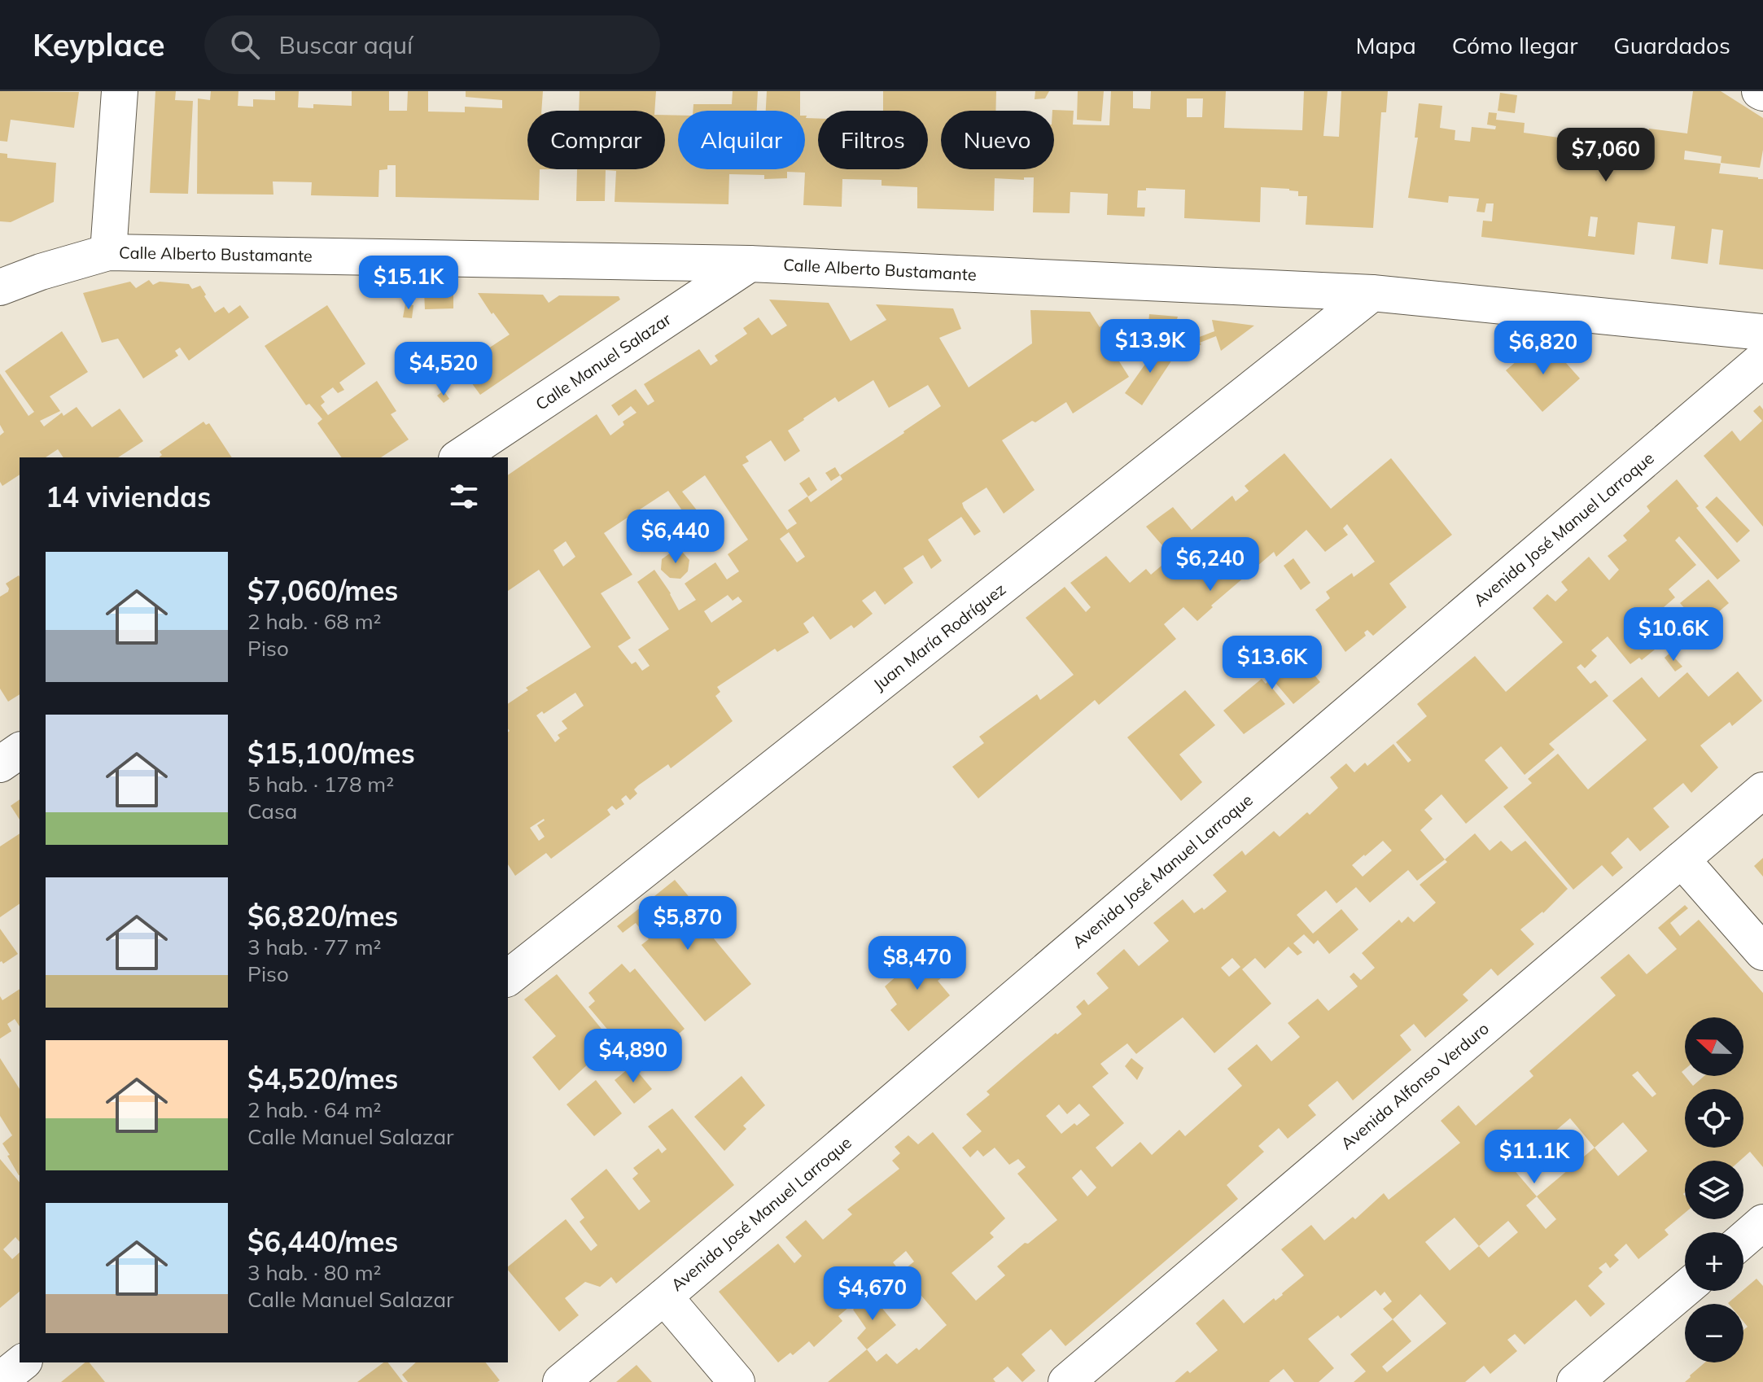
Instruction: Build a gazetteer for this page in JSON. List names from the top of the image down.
{
  "streets": {
    "street": [
      "Calle Alberto Bustamante",
      "Calle Manuel Salazar",
      "Avenida José Manuel Larroque",
      "Juan María Rodríguez",
      "Avenida Alfonso Verduro"
    ]
  },
  "crossings": [
    ["Calle Alberto Bustamante", "Calle Manuel Salazar"],
    ["Calle Alberto Bustamante", "Juan María Rodríguez"]
  ],
  "north": "left",
  "page": {
    "header": "Keyplace",
    "search": "Buscar aquí",
    "nav": ["Mapa", "Cómo llegar", "Guardados"],
    "chip": [
      "Comprar",
      "Alquilar",
      "Filtros",
      "Nuevo"
    ],
    "price": [
      "$7,060",
      "$15.1K",
      "$13.9K",
      "$6,820",
      "$4,520",
      "$6,440",
      "$6,240",
      "$10.6K",
      "$13.6K",
      "$5,870",
      "$8,470",
      "$4,890",
      "$11.1K",
      "$4,670"
    ],
    "heading": "14 viviendas",
    "list": [
      {
        "name": "$7,060/mes",
        "note": "2 hab. · 68 m² · Piso"
      },
      {
        "name": "$15,100/mes",
        "note": "5 hab. · 178 m² · Casa"
      },
      {
        "name": "$6,820/mes",
        "note": "3 hab. · 77 m² · Piso"
      },
      {
        "name": "$4,520/mes",
        "note": "2 hab. · 64 m² · Calle Manuel Salazar"
      },
      {
        "name": "$6,440/mes",
        "note": "3 hab. · 80 m² · Calle Manuel Salazar"
      }
    ],
    "map_buttons": ["+", "−"]
  }
}
